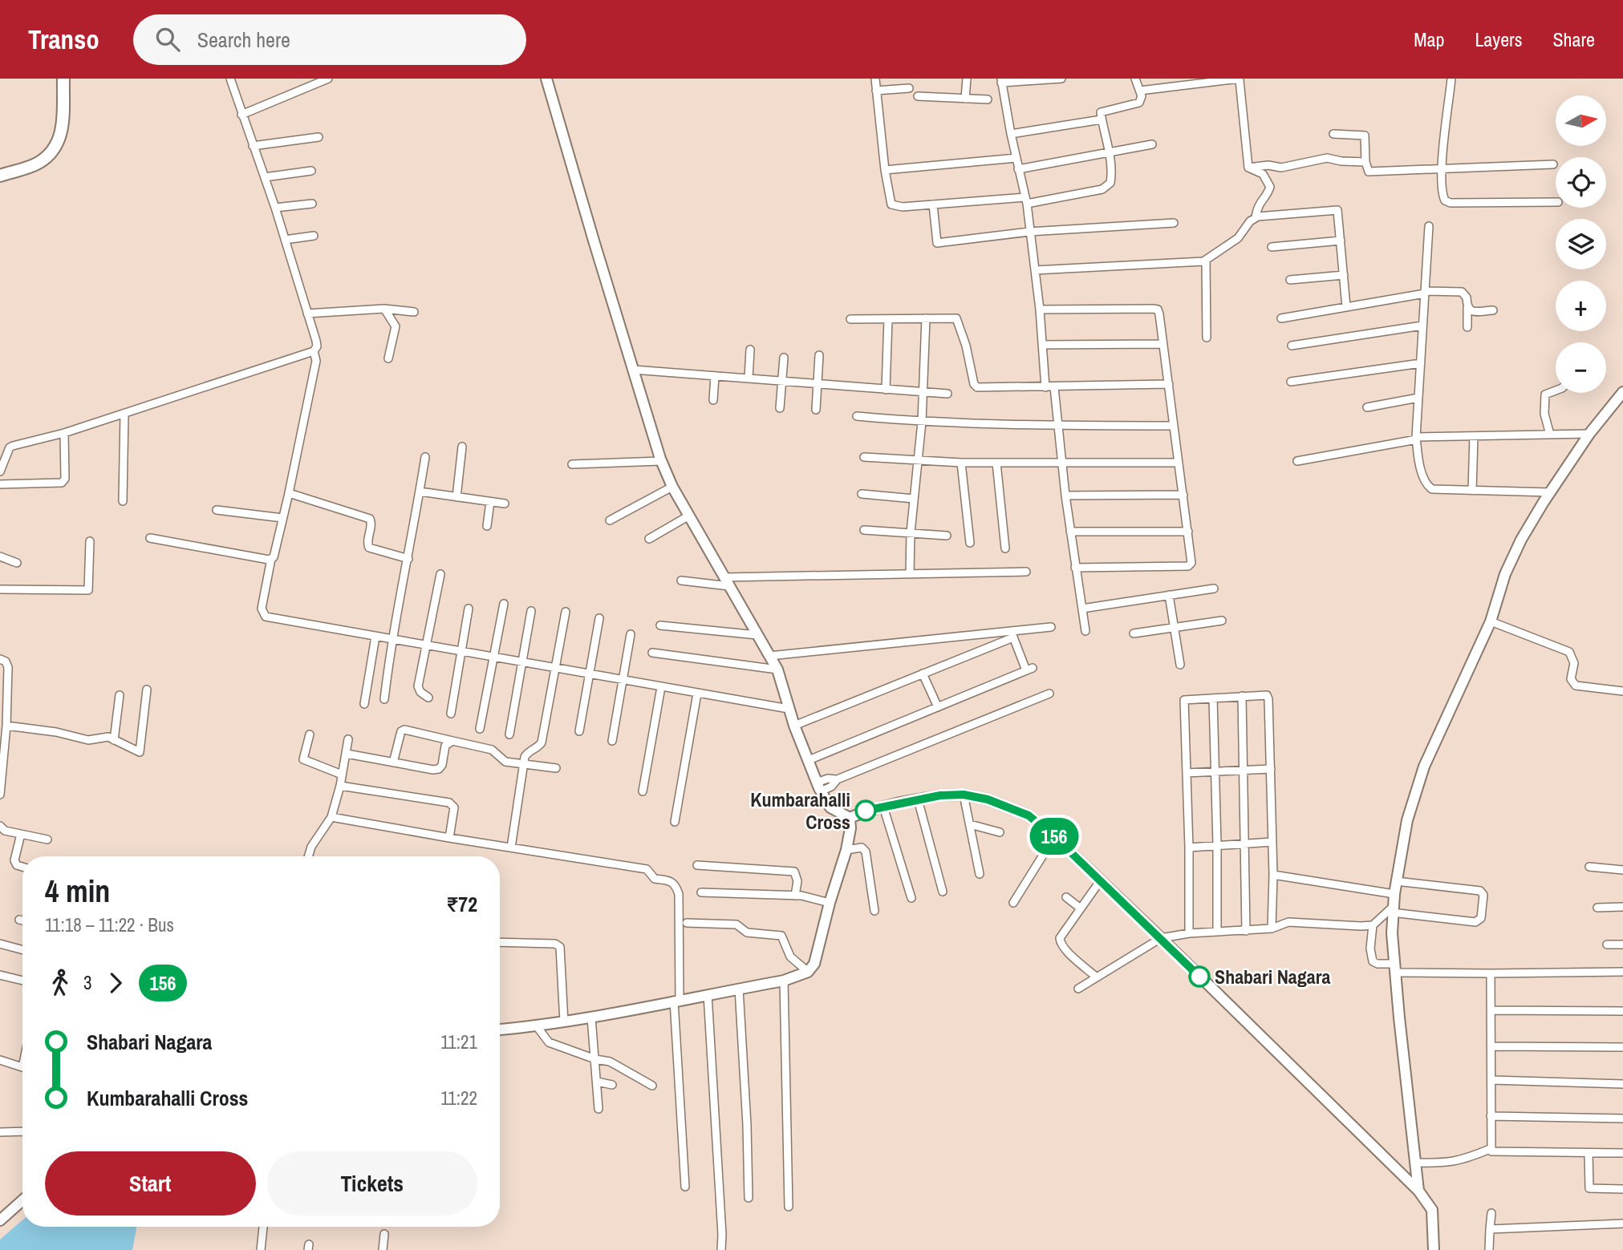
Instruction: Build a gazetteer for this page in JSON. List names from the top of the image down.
{
  "places": ["Kumbarahalli Cross", "Shabari Nagara"],
  "lines": ["bus line 156"],
  "north": "right",
  "page": {
    "header": "Transo",
    "search": "Search here",
    "nav": ["Map", "Layers", "Share"],
    "on_map": "156",
    "map_buttons": ["+", "−"],
    "heading": ["4 min", "11:18 – 11:22 · Bus", "₹72"],
    "legs": ["3", "156"],
    "list": [
      {
        "name": "Shabari Nagara",
        "value": "11:21"
      },
      {
        "name": "Kumbarahalli Cross",
        "value": "11:22"
      }
    ],
    "buttons": ["Start", "Tickets"]
  }
}
